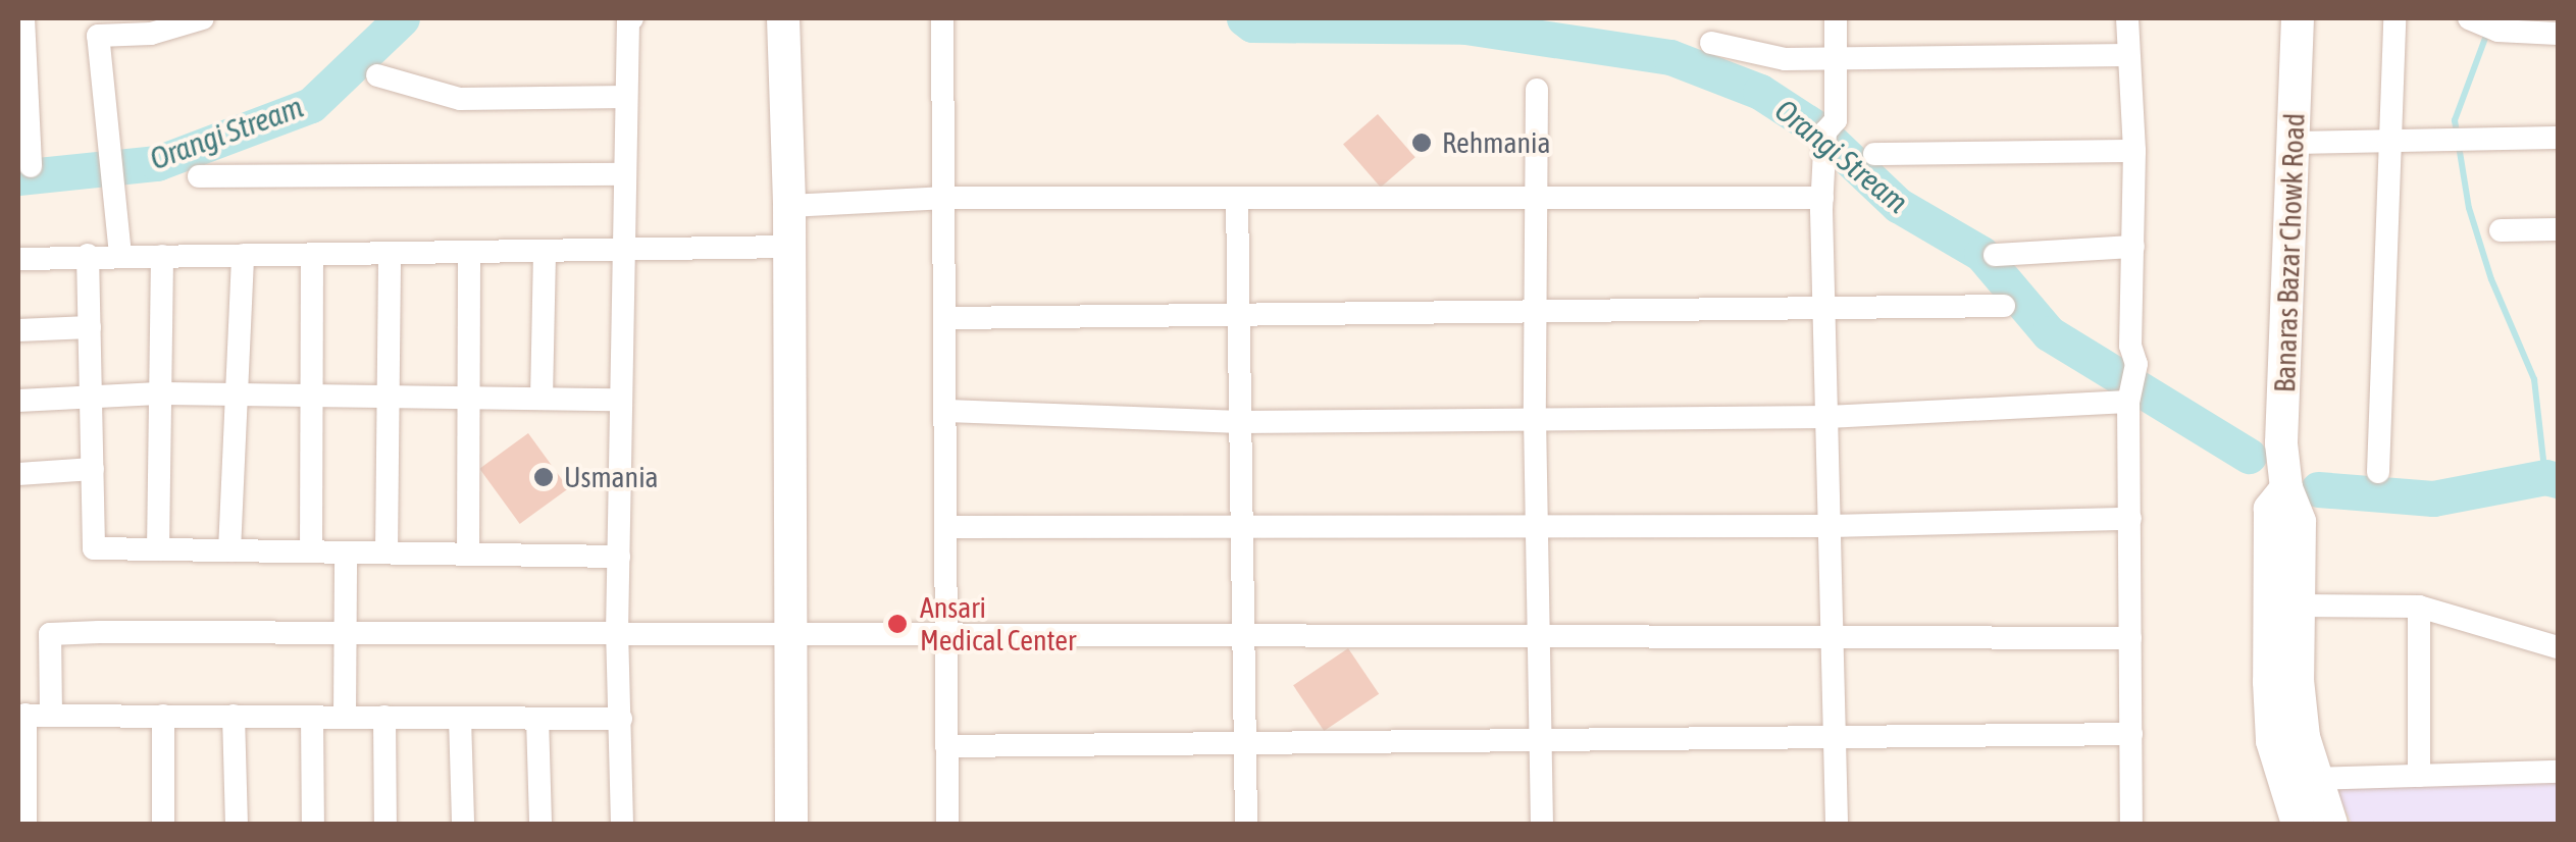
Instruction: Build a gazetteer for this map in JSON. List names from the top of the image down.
{
  "streets": {
    "main road": ["Banaras Bazar Chowk Road"]
  },
  "water": ["Orangi Stream"],
  "places": ["Rehmania", "Usmania", "Ansari Medical Center"]
}
